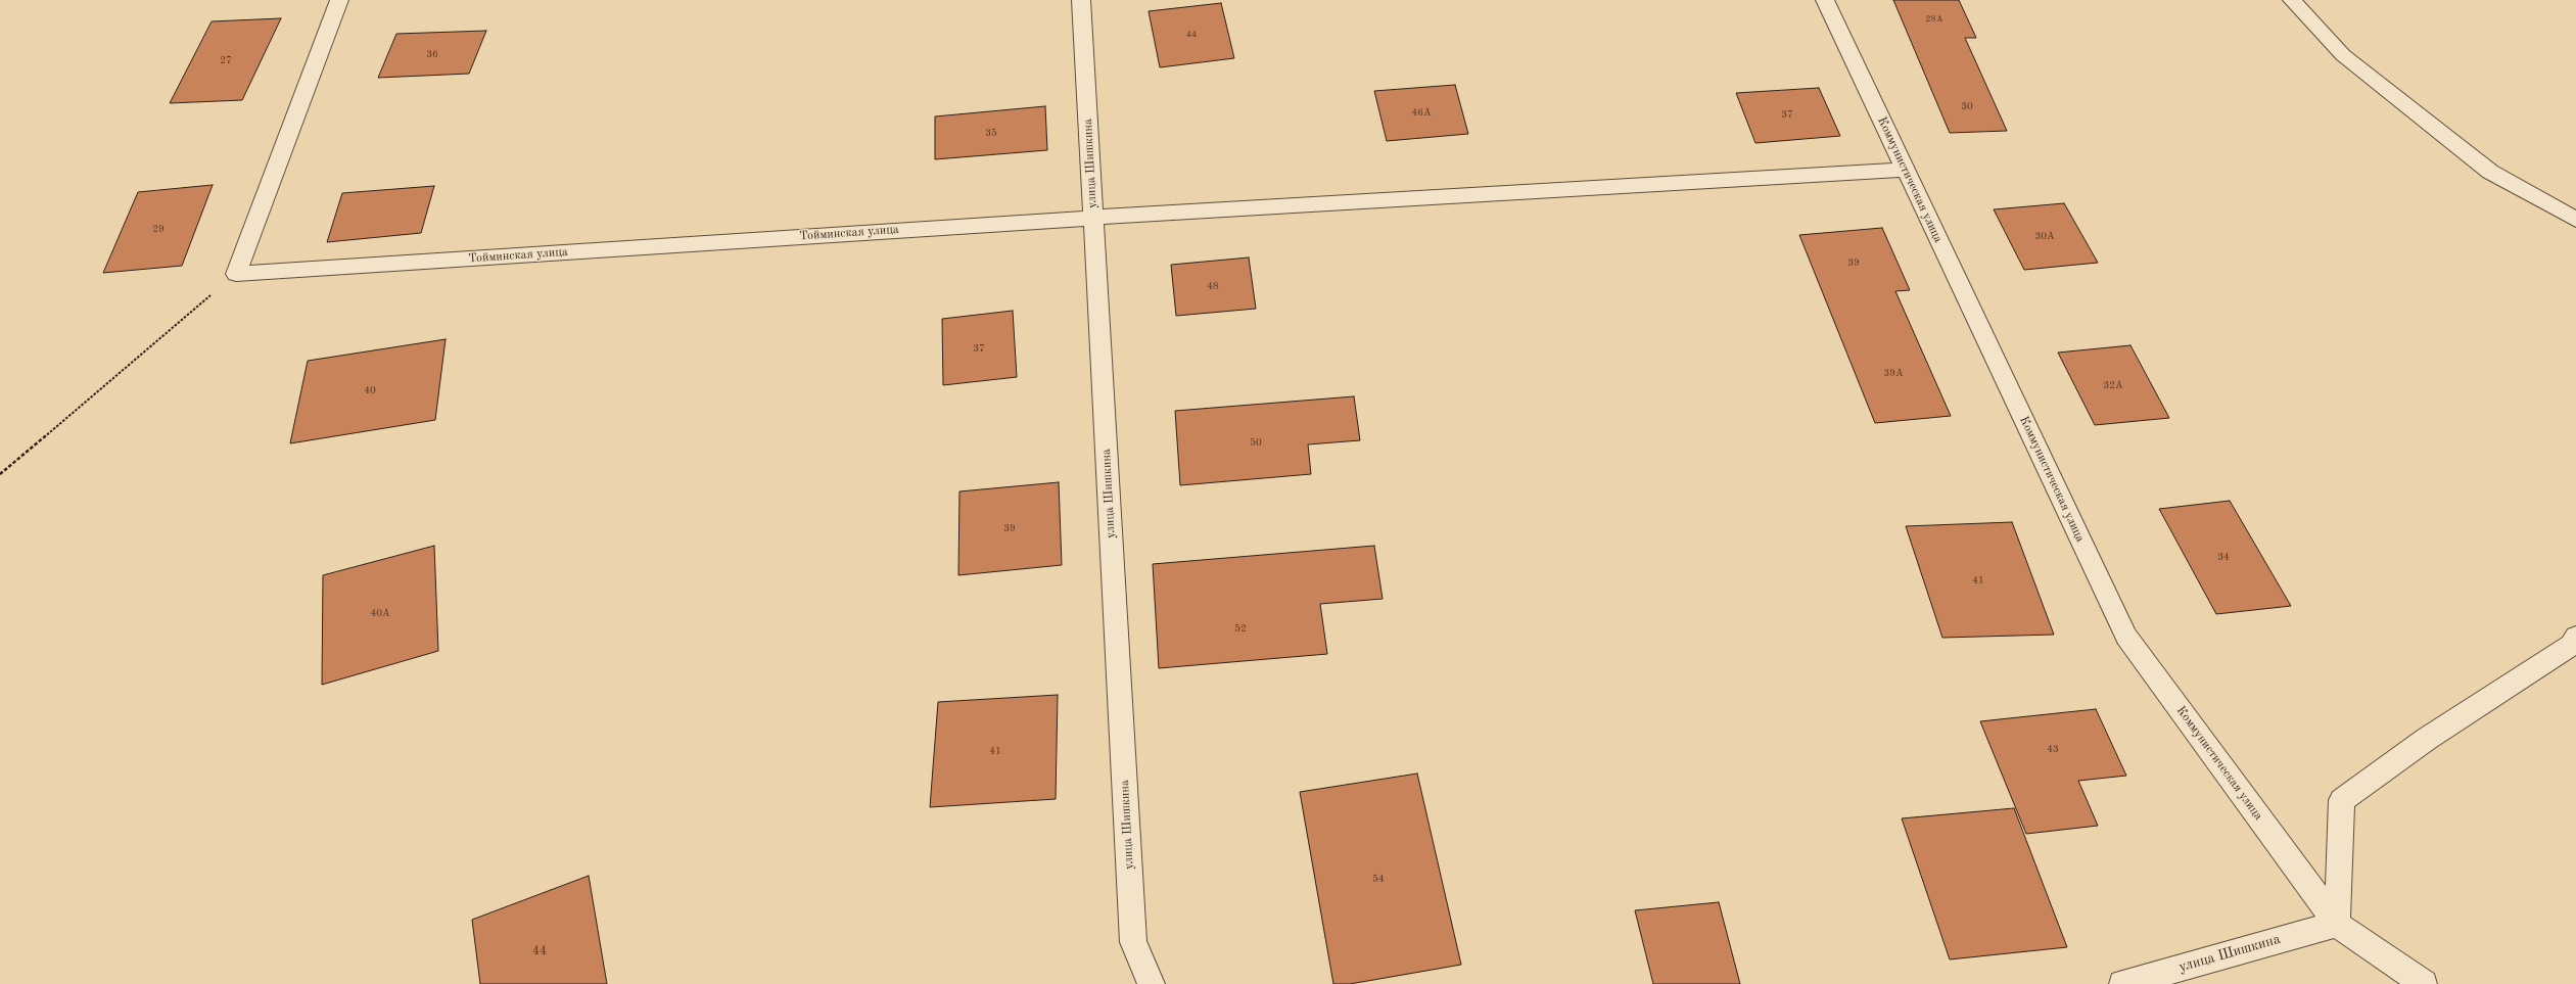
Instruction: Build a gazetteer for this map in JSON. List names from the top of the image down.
{
  "streets": {
    "street": ["улица Шишкина", "Коммунистическая улица", "Тойминская улица"]
  },
  "crossings": [
    ["улица Шишкина", "Коммунистическая улица"],
    ["улица Шишкина", "Тойминская улица"],
    ["Коммунистическая улица", "Тойминская улица"]
  ],
  "house_numbers": [
    "28А",
    "44",
    "36",
    "27",
    "30",
    "46А",
    "37",
    "35",
    "29",
    "30А",
    "39",
    "48",
    "37",
    "39А",
    "32А",
    "40",
    "50",
    "39",
    "34",
    "41",
    "40А",
    "52",
    "43",
    "41",
    "54",
    "44"
  ]
}
